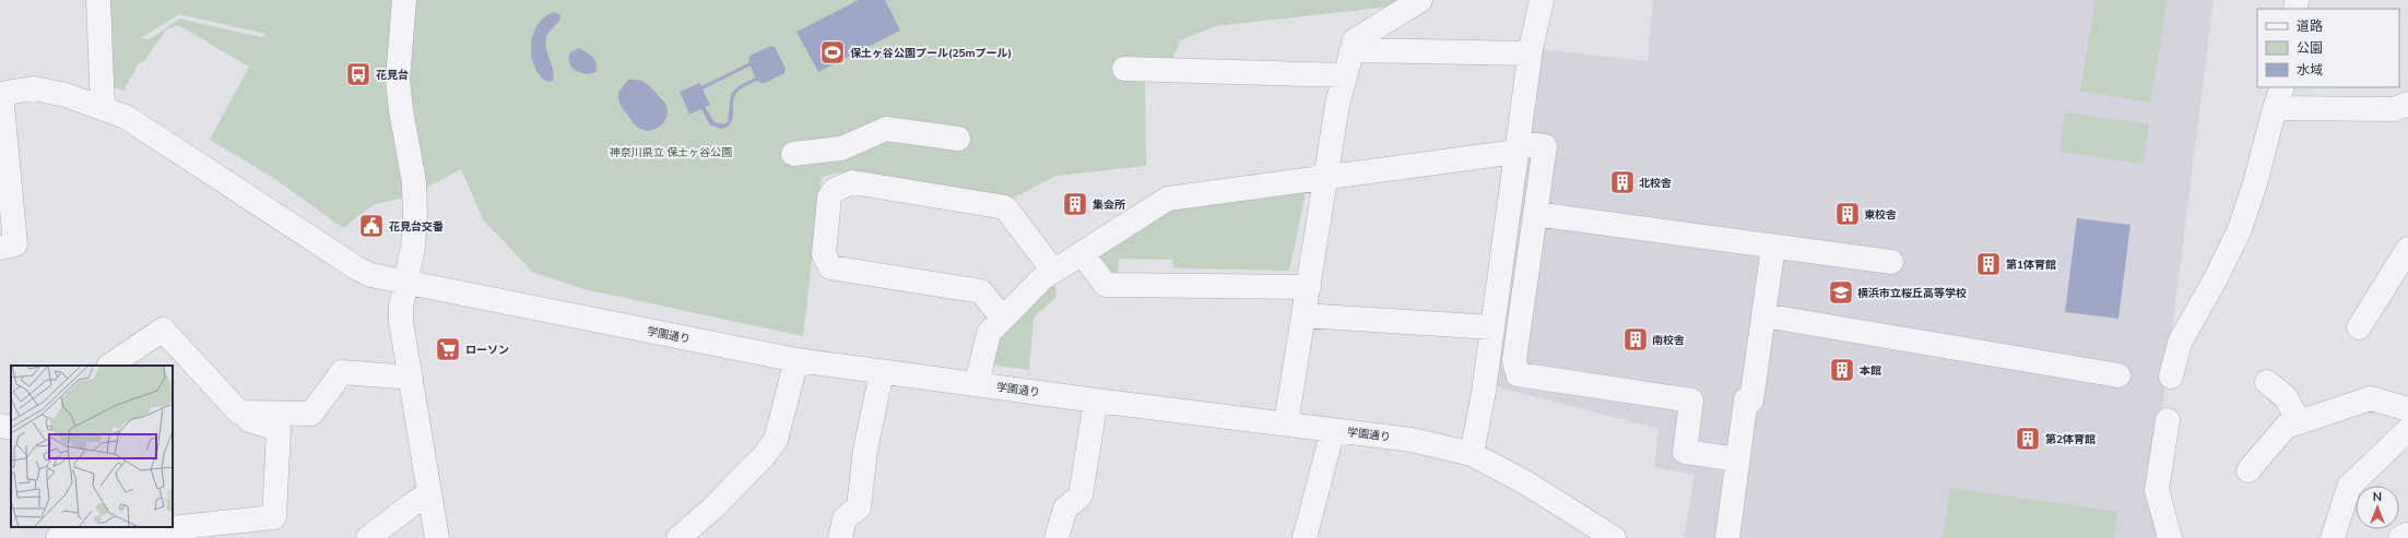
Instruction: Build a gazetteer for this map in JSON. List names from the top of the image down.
{
  "streets": {
    "street": ["学園通り"]
  },
  "parks": ["神奈川県立 保土ヶ谷公園"],
  "places": {
    "sports": ["保土ヶ谷公園プール(25mプール)"],
    "bus stop": ["花見台"],
    "building": [
      "北校舎",
      "集会所",
      "東校舎",
      "第1体育館",
      "南校舎",
      "本館",
      "第2体育館"
    ],
    "public building": ["花見台交番"],
    "school or university": ["横浜市立桜丘高等学校"],
    "supermarket": ["ローソン"]
  },
  "legend": ["道路", "公園", "水域"],
  "north": "top"
}
